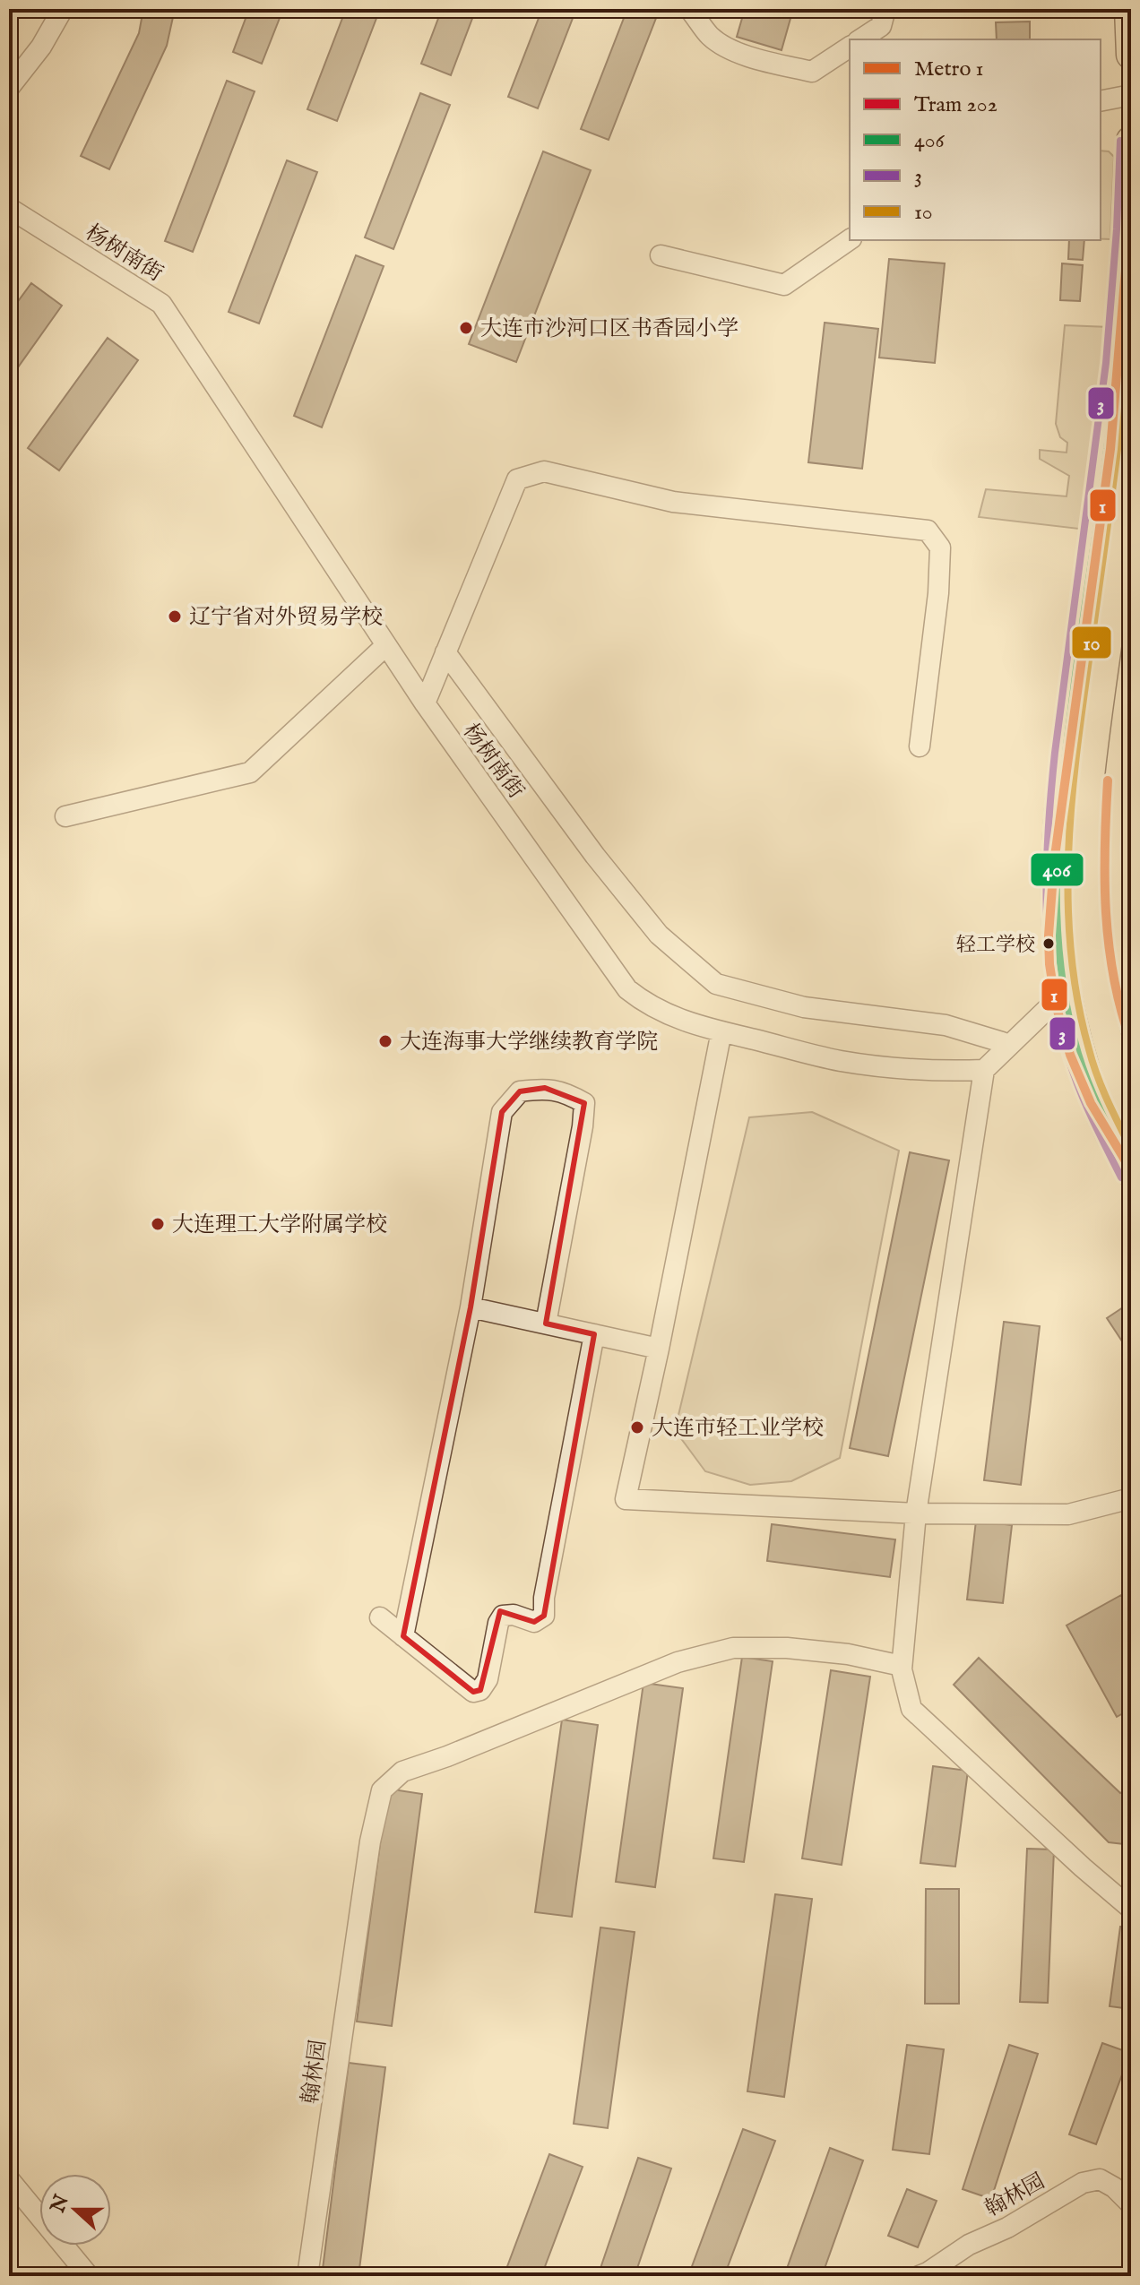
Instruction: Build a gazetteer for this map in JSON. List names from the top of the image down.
{
  "streets": {
    "street": ["杨树南街", "翰林园"]
  },
  "places": [
    "大连市沙河口区书香园小学",
    "辽宁省对外贸易学校",
    "轻工学校",
    "大连海事大学继续教育学院",
    "大连理工大学附属学校",
    "大连市轻工业学校"
  ],
  "lines": [
    "transit line 406",
    "transit line 3",
    "metro line 1",
    "transit line 10",
    "tram line 202"
  ],
  "legend": [
    "Metro 1",
    "Tram 202",
    "406",
    "3",
    "10"
  ],
  "north": "left"
}
